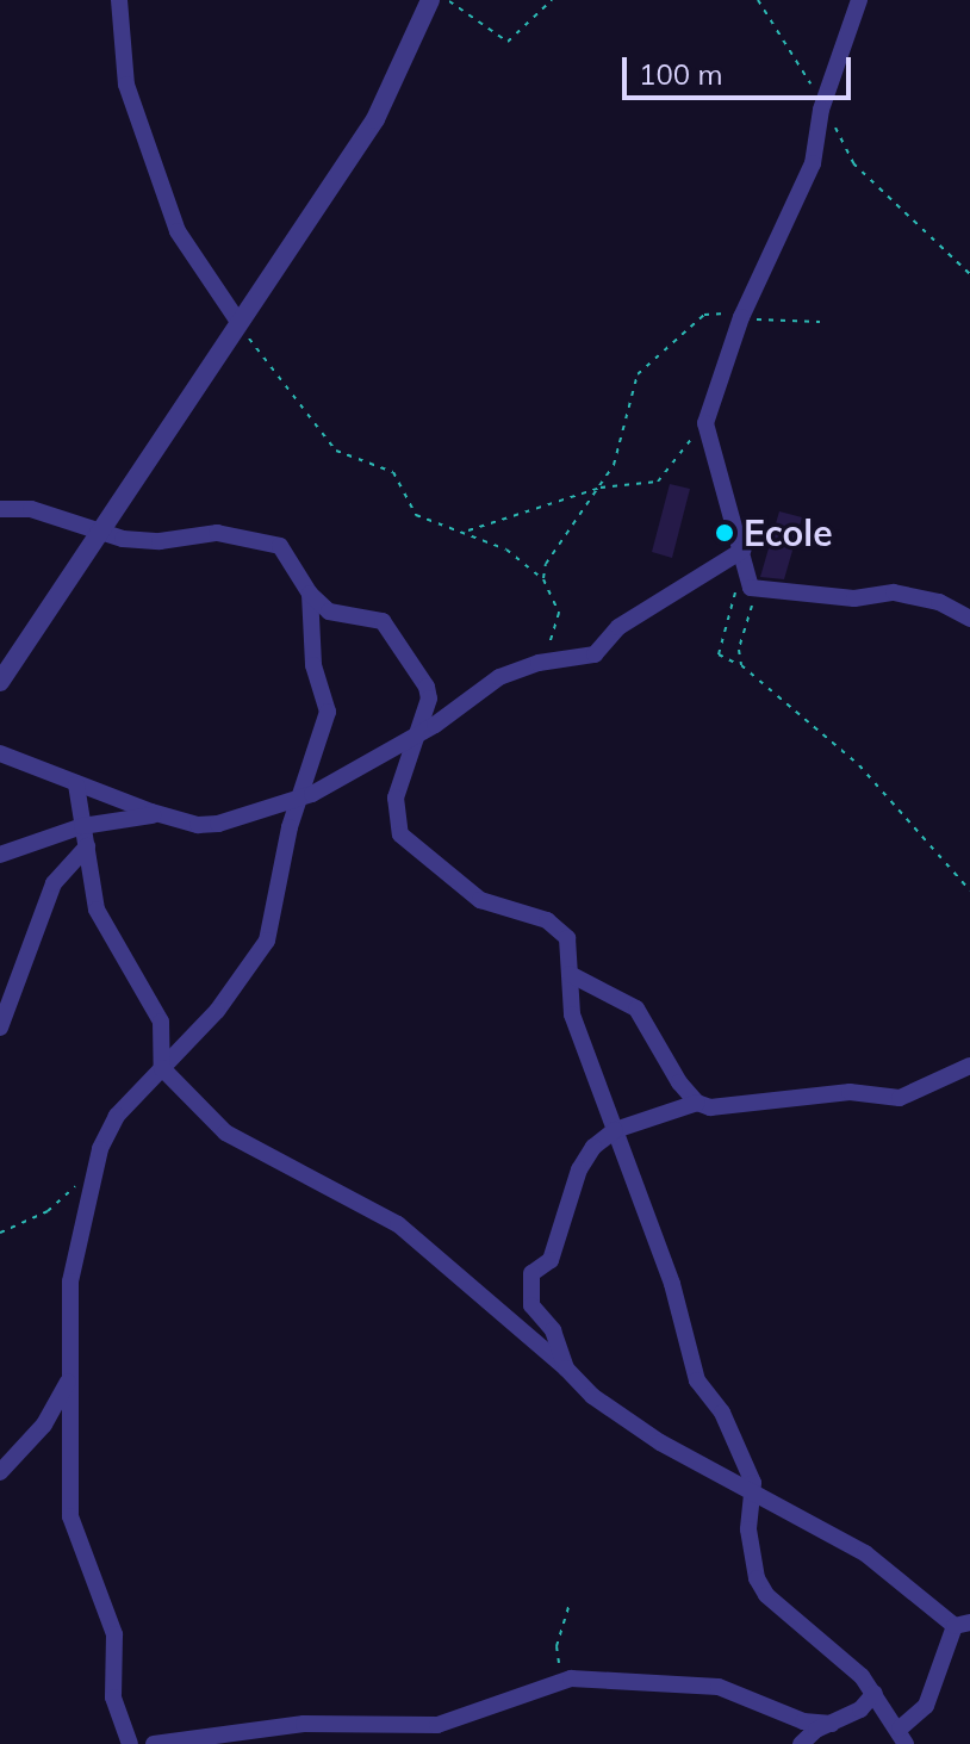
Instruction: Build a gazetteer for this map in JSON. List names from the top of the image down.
{
  "places": ["Ecole"],
  "scale_bar": "100 m"
}
